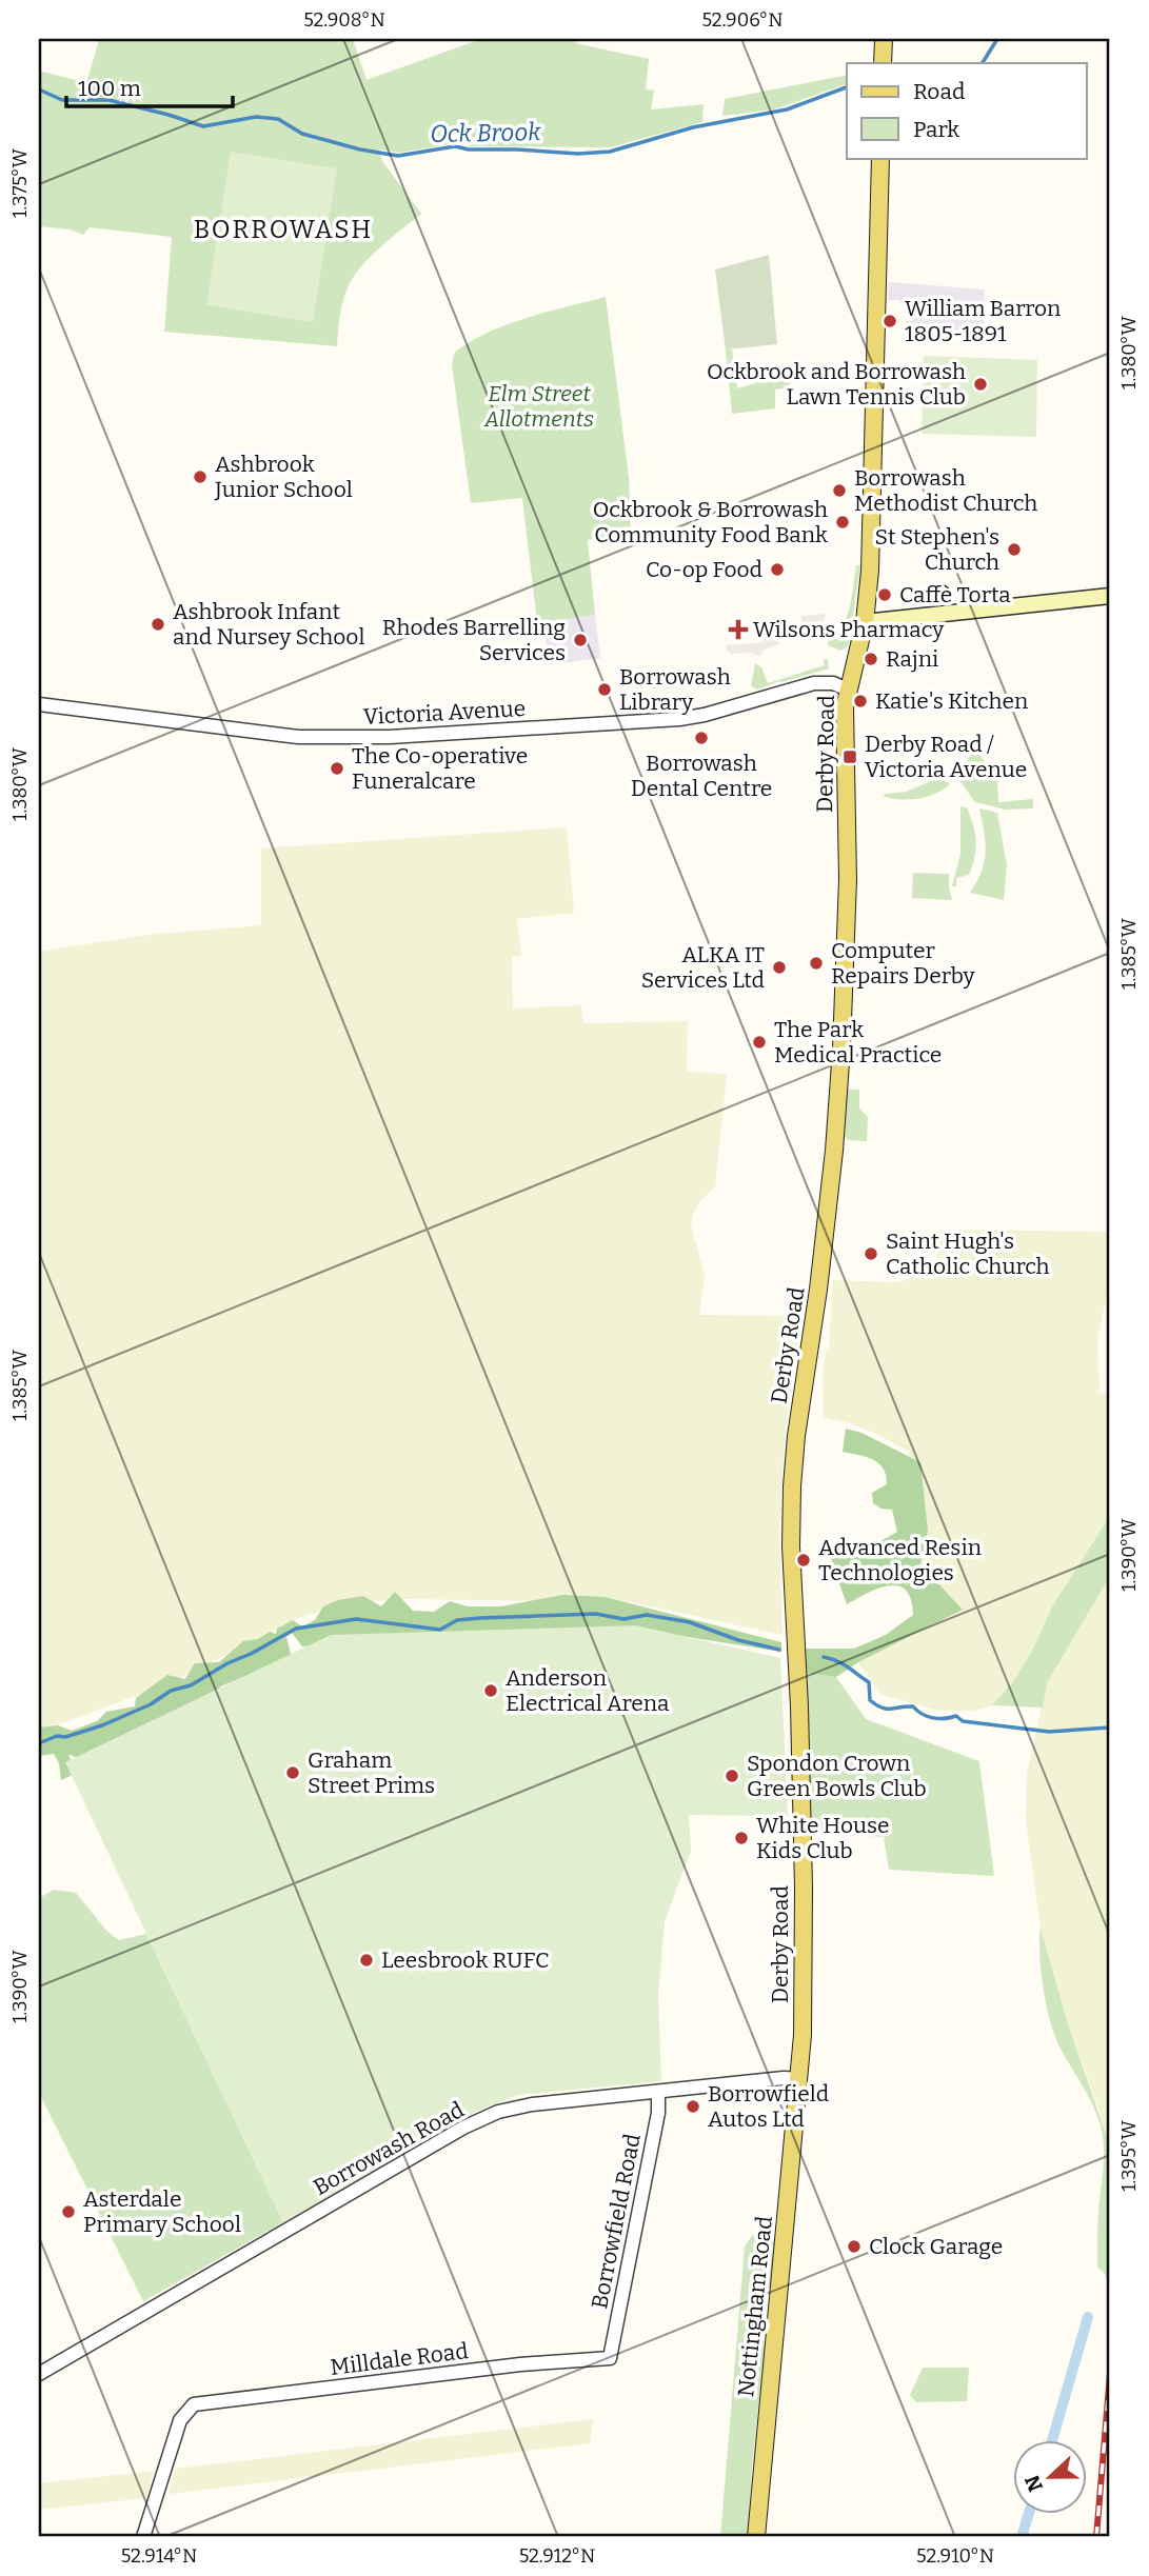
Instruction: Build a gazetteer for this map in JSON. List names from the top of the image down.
{
  "streets": {
    "main road": ["Derby Road", "Nottingham Road"],
    "street": [
      "Victoria Avenue",
      "Borrowash Road",
      "Borrowfield Road",
      "Milldale Road"
    ]
  },
  "crossings": [
    ["Victoria Avenue", "Derby Road"],
    ["Derby Road", "Borrowash Road"],
    ["Derby Road", "Nottingham Road"],
    ["Borrowash Road", "Borrowfield Road"],
    ["Borrowash Road", "Nottingham Road"],
    ["Borrowfield Road", "Milldale Road"]
  ],
  "districts": ["BORROWASH"],
  "water": ["Ock Brook"],
  "parks": ["Elm Street Allotments"],
  "places": {
    "other": [
      "William Barron 1805-1891",
      "Ockbrook and Borrowash Lawn Tennis Club",
      "Ashbrook Junior School",
      "Borrowash Methodist Church",
      "Ockbrook & Borrowash Community Food Bank",
      "St Stephen's Church",
      "Co-op Food",
      "Caffè Torta",
      "Ashbrook Infant and Nursey School",
      "Rhodes Barrelling Services",
      "Rajni",
      "Borrowash Library",
      "Katie's Kitchen",
      "Borrowash Dental Centre",
      "The Co-operative Funeralcare",
      "Computer Repairs Derby",
      "ALKA IT Services Ltd",
      "The Park Medical Practice",
      "Saint Hugh's Catholic Church",
      "Advanced Resin Technologies",
      "Anderson Electrical Arena",
      "Graham Street Prims",
      "Spondon Crown Green Bowls Club",
      "White House Kids Club",
      "Leesbrook RUFC",
      "Borrowfield Autos Ltd",
      "Asterdale Primary School",
      "Clock Garage"
    ],
    "health": ["Wilsons Pharmacy"],
    "transit": ["Derby Road / Victoria Avenue"]
  },
  "legend": ["Road", "Park"],
  "scale_bar": "100 m",
  "north": "left",
  "coordinates": [
    "52.908°N",
    "52.906°N",
    "1.375°W",
    "1.380°W",
    "1.385°W",
    "1.390°W",
    "1.395°W",
    "52.914°N",
    "52.912°N",
    "52.910°N"
  ]
}
